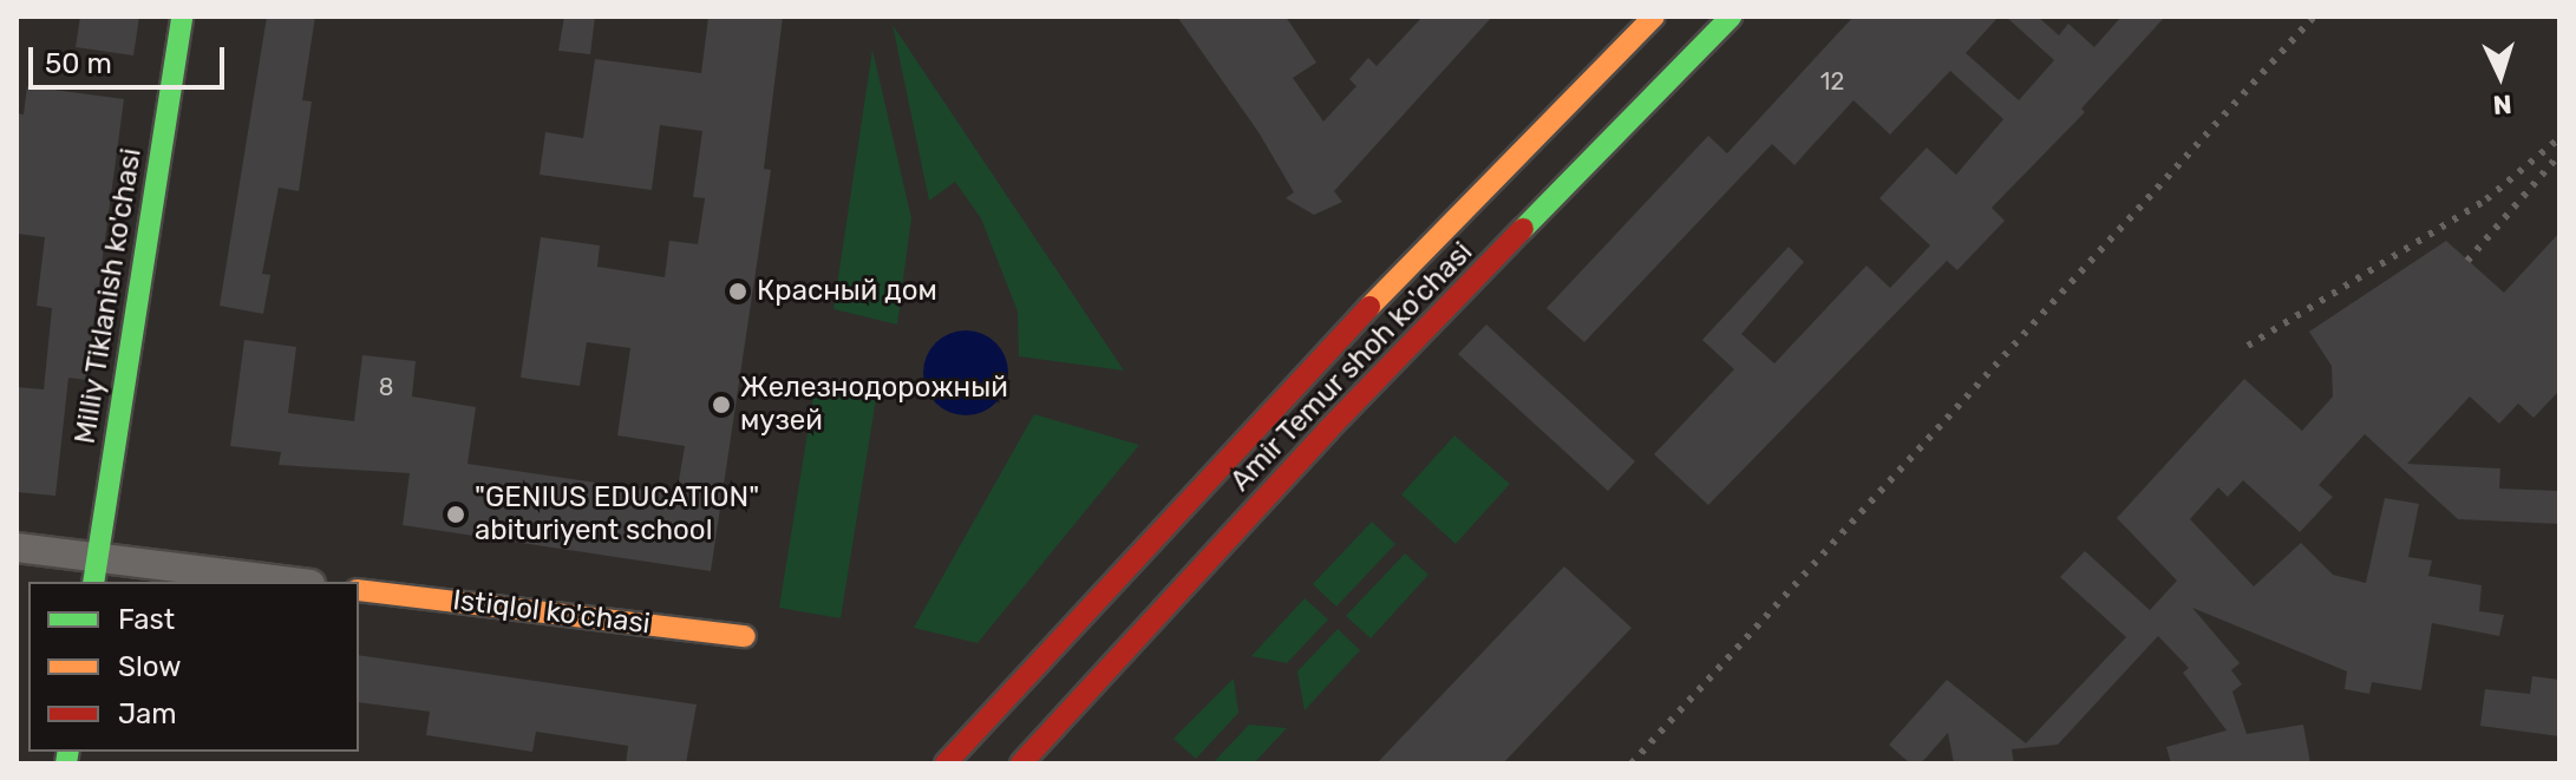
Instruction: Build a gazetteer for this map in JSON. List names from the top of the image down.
{
  "streets": {
    "main road": ["Milliy Tiklanish ko'chasi", "Amir Temur shoh ko'chasi", "Istiqlol ko'chasi"]
  },
  "places": ["Красный дом", "Железнодорожный музей", "\"GENIUS EDUCATION\" abituriyent school"],
  "house_numbers": ["12", "8"],
  "legend": ["Fast", "Slow", "Jam"],
  "scale_bar": "50 m",
  "north": "bottom"
}
